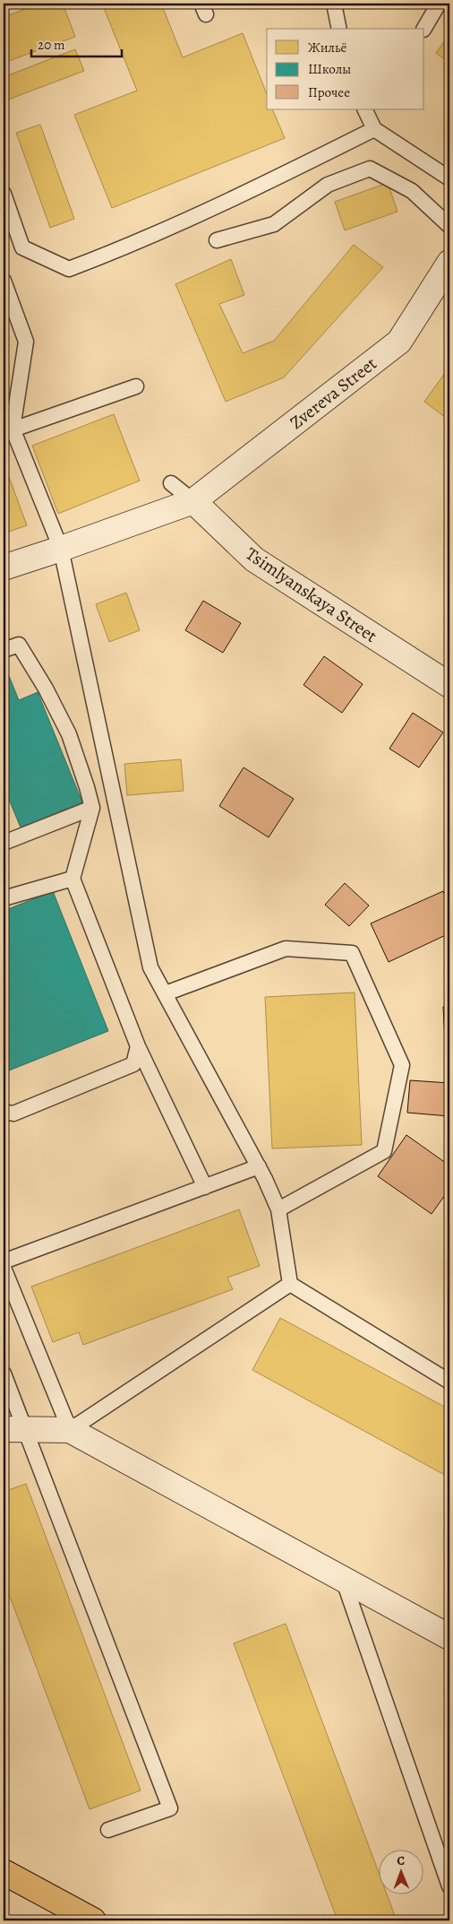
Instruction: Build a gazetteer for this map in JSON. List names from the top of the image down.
{
  "streets": {
    "street": ["Zvereva Street", "Tsimlyanskaya Street"]
  },
  "crossings": [
    ["Zvereva Street", "Tsimlyanskaya Street"]
  ],
  "legend": ["Жильё", "Школы", "Прочее"],
  "scale_bar": "20 m",
  "north": "top"
}
